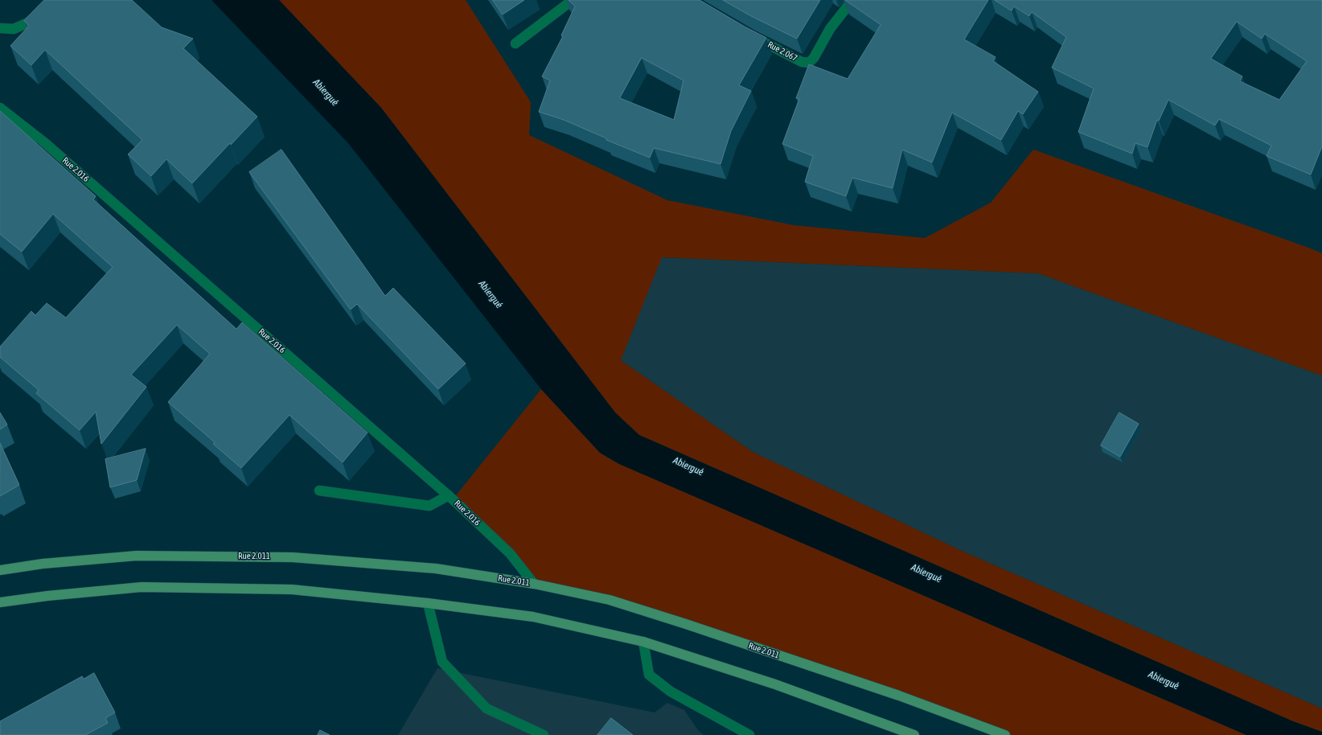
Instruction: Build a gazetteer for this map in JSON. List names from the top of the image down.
{
  "streets": {
    "street": ["Rue 2.067", "Rue 2.016", "Rue 2.011"]
  },
  "crossings": [
    ["Rue 2.016", "Rue 2.011"]
  ],
  "water": ["Abiergué"]
}
